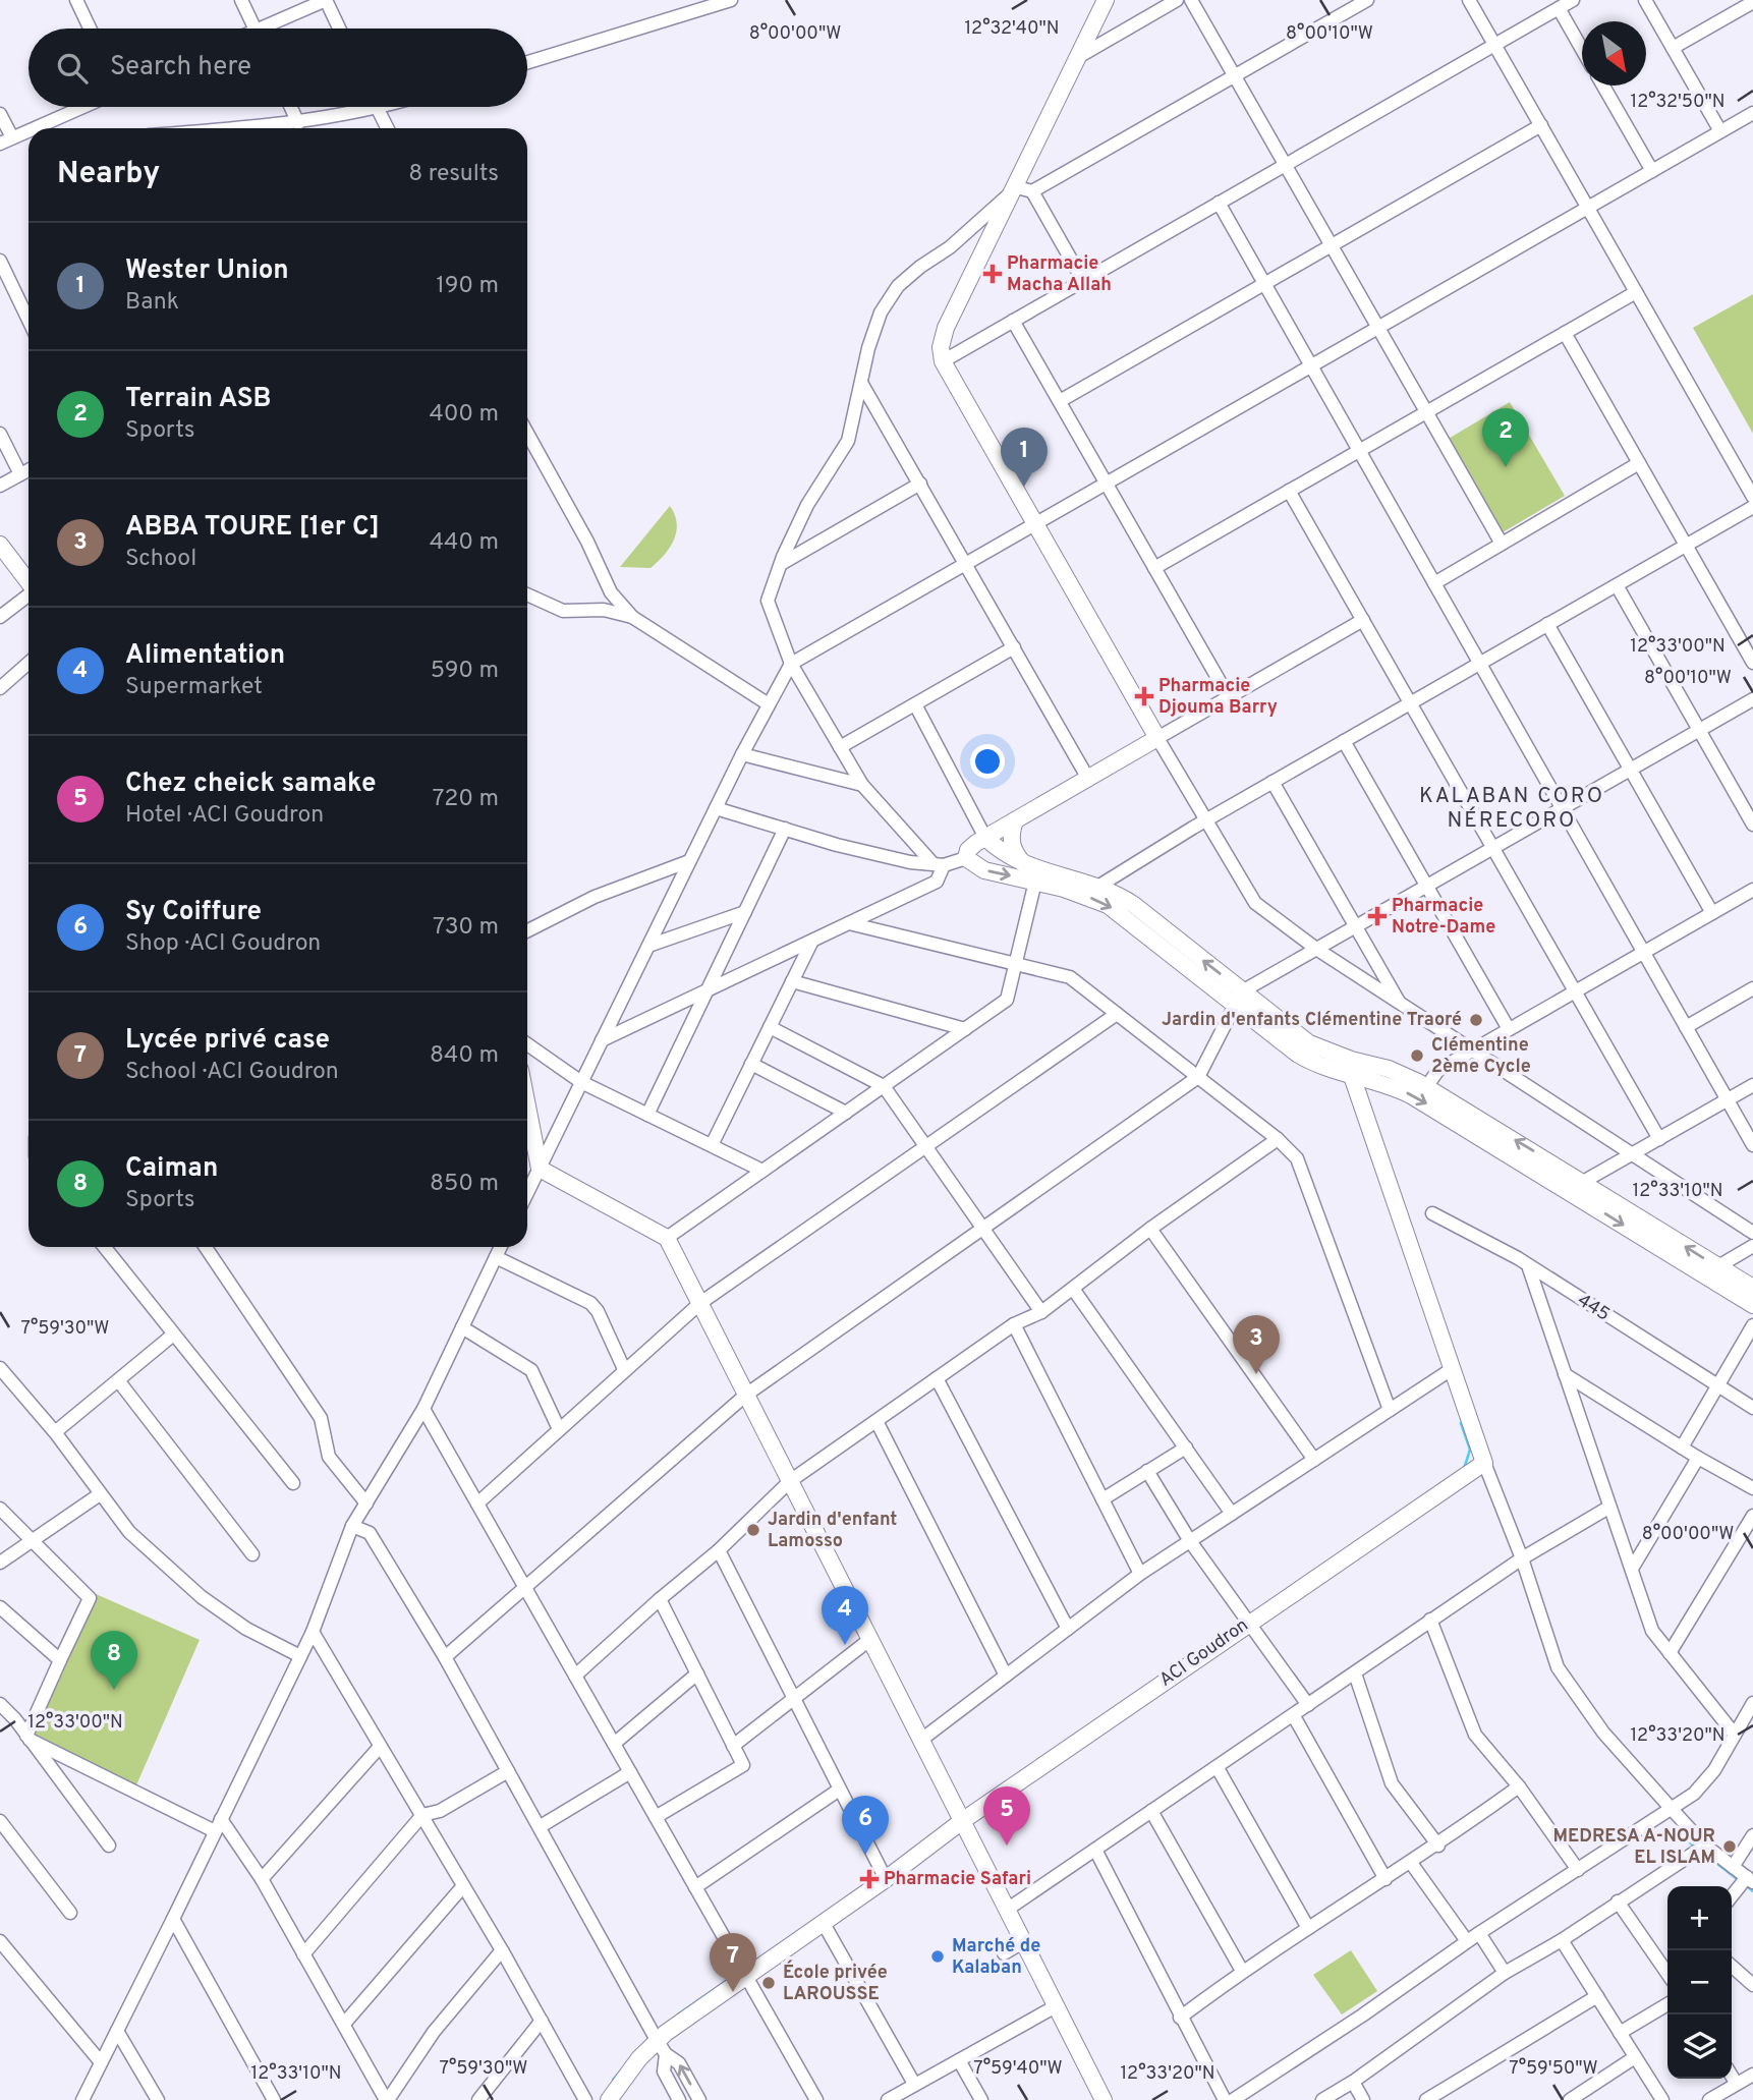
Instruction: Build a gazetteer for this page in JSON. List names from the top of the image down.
{
  "streets": {
    "street": ["445", "ACI Goudron"]
  },
  "districts": ["KALABAN CORO NÉRECORO"],
  "places": {
    "health": [
      "Pharmacie Macha Allah",
      "Pharmacie Djouma Barry",
      "Pharmacie Notre-Dame",
      "Pharmacie Safari"
    ],
    "other": [
      "Jardin d'enfants Clémentine Traoré",
      "Clémentine 2ème Cycle",
      "Jardin d'enfant Lamosso",
      "MEDRESA A-NOUR EL ISLAM",
      "Marché de Kalaban",
      "École privée LAROUSSE"
    ]
  },
  "north": "bottom right",
  "page": {
    "search": "Search here",
    "heading": ["Nearby", "8 results"],
    "list": [
      {
        "mark": "1",
        "name": "Wester Union",
        "note": "Bank",
        "value": "190 m"
      },
      {
        "mark": "2",
        "name": "Terrain ASB",
        "note": "Sports",
        "value": "400 m"
      },
      {
        "mark": "3",
        "name": "ABBA TOURE [1er C]",
        "note": "School",
        "value": "440 m"
      },
      {
        "mark": "4",
        "name": "Alimentation",
        "note": "Supermarket",
        "value": "590 m"
      },
      {
        "mark": "5",
        "name": "Chez cheick samake",
        "note": "Hotel · ACI Goudron",
        "value": "720 m"
      },
      {
        "mark": "6",
        "name": "Sy Coiffure",
        "note": "Shop · ACI Goudron",
        "value": "730 m"
      },
      {
        "mark": "7",
        "name": "Lycée privé case",
        "note": "School · ACI Goudron",
        "value": "840 m"
      },
      {
        "mark": "8",
        "name": "Caiman",
        "note": "Sports",
        "value": "850 m"
      }
    ],
    "pins": [
      "2",
      "1",
      "3",
      "4",
      "8",
      "5",
      "6",
      "7"
    ],
    "map_buttons": ["+", "−"]
  },
  "coordinates": [
    "12°32'40\"N",
    "8°00'00\"W",
    "8°00'10\"W",
    "12°32'50\"N",
    "12°33'00\"N",
    "12°33'10\"N",
    "7°59'30\"W",
    "12°33'20\"N",
    "7°59'40\"W",
    "7°59'50\"W"
  ]
}
